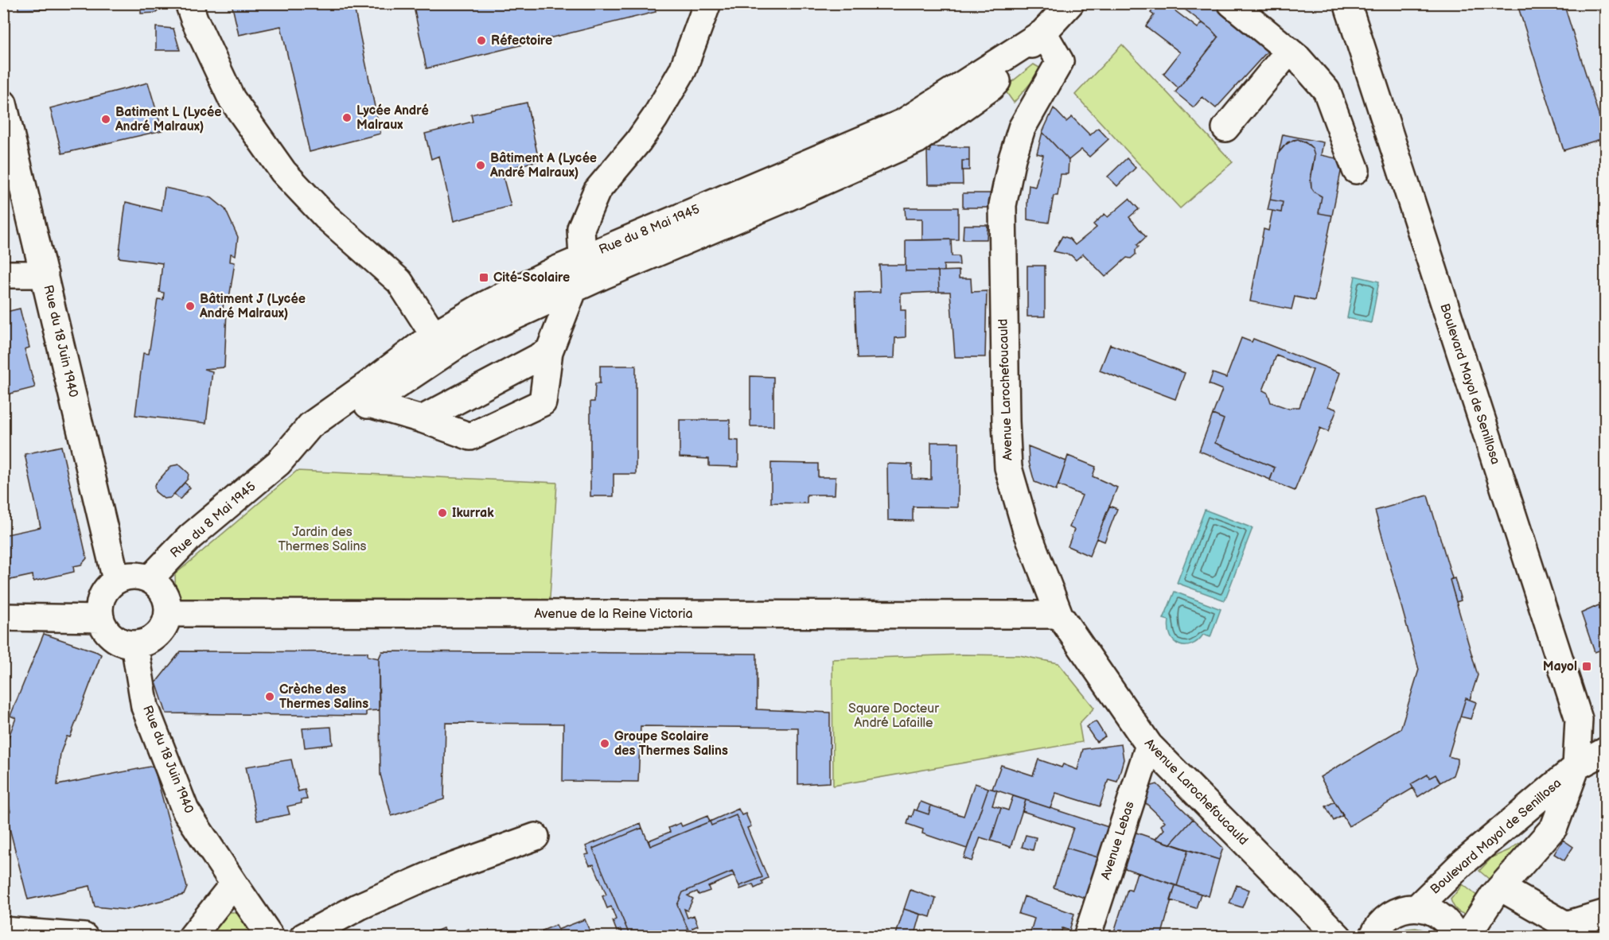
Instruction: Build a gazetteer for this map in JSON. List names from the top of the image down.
{
  "streets": {
    "street": [
      "Rue du 8 Mai 1945",
      "Rue du 18 Juin 1940",
      "Boulevard Mayol de Senillosa",
      "Avenue Larochefoucauld",
      "Avenue de la Reine Victoria",
      "Avenue Lebas"
    ]
  },
  "crossings": [
    ["Rue du 8 Mai 1945", "Rue du 18 Juin 1940"],
    ["Rue du 8 Mai 1945", "Avenue Larochefoucauld"],
    ["Rue du 8 Mai 1945", "Avenue de la Reine Victoria"],
    ["Rue du 18 Juin 1940", "Avenue de la Reine Victoria"],
    ["Avenue Larochefoucauld", "Avenue de la Reine Victoria"],
    ["Avenue Larochefoucauld", "Avenue Lebas"]
  ],
  "parks": ["Jardin des Thermes Salins", "Square Docteur André Lafaille"],
  "places": {
    "other": [
      "Réfectoire",
      "Lycée André Malraux",
      "Batiment L (Lycée André Malraux)",
      "Bâtiment A (Lycée André Malraux)",
      "Bâtiment J (Lycée André Malraux)",
      "Ikurrak",
      "Crèche des Thermes Salins",
      "Groupe Scolaire des Thermes Salins"
    ],
    "transit": ["Cité-Scolaire", "Mayol"]
  }
}
